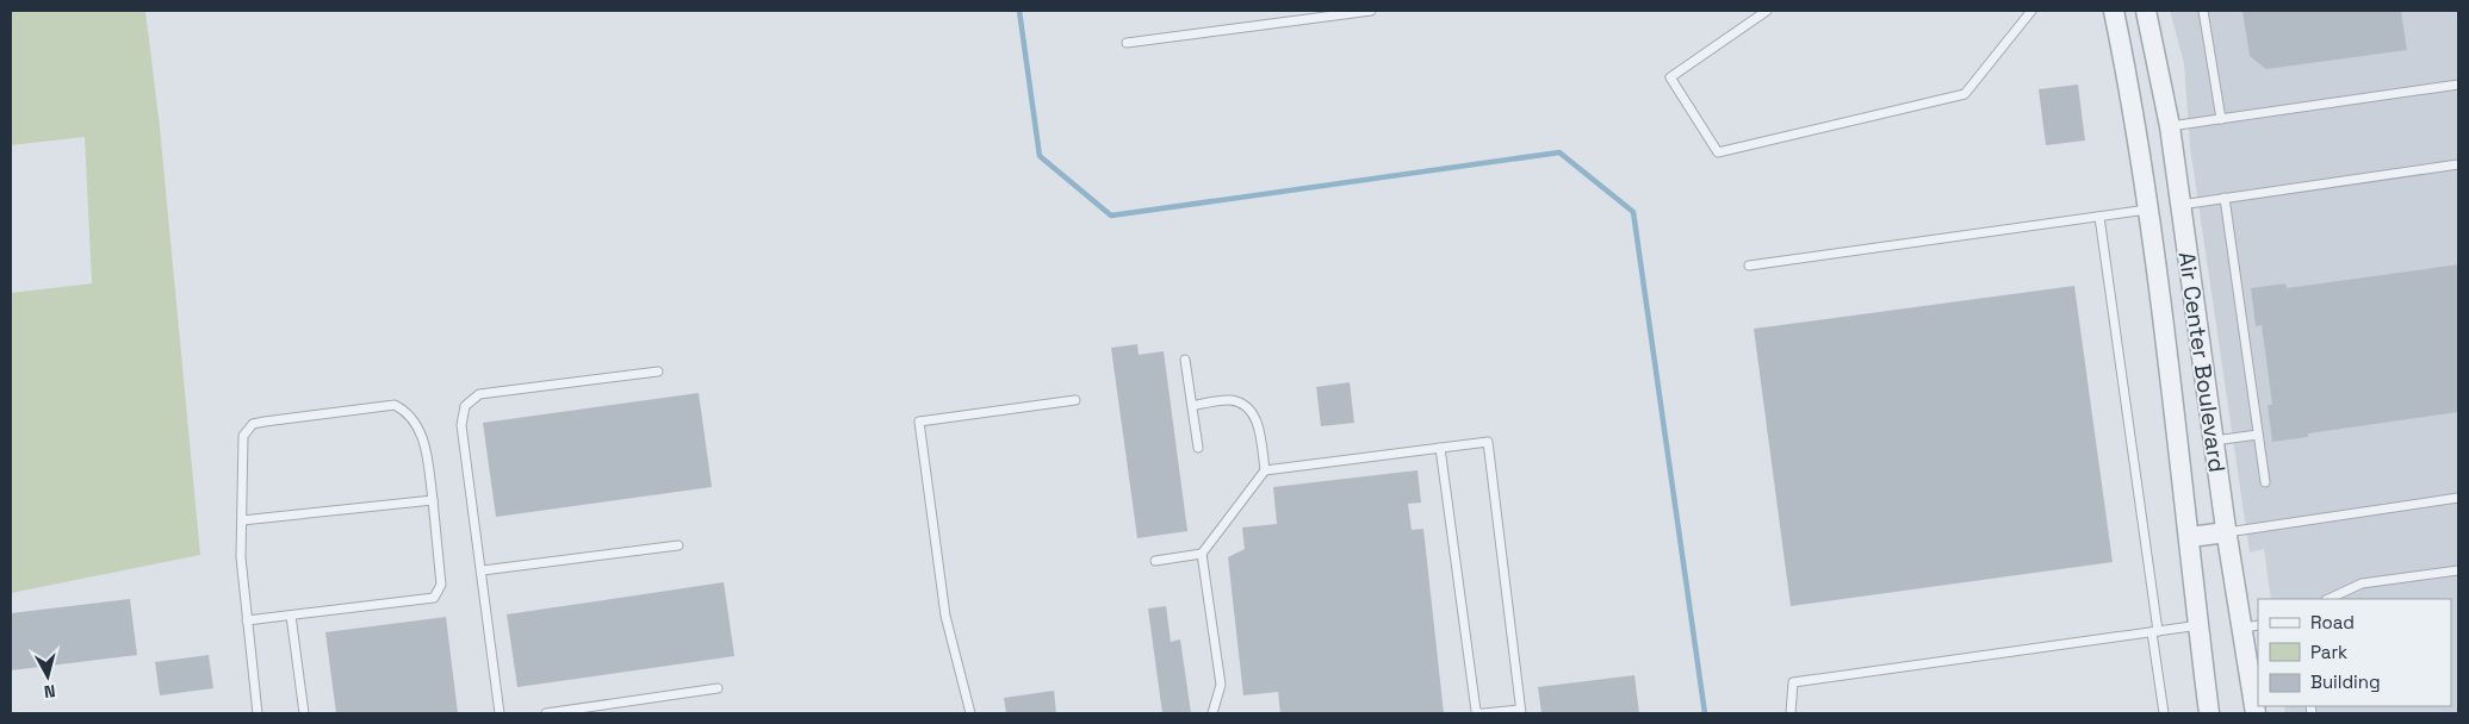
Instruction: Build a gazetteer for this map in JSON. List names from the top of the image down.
{
  "streets": {
    "street": ["Air Center Boulevard"]
  },
  "legend": ["Road", "Park", "Building"],
  "north": "bottom"
}
